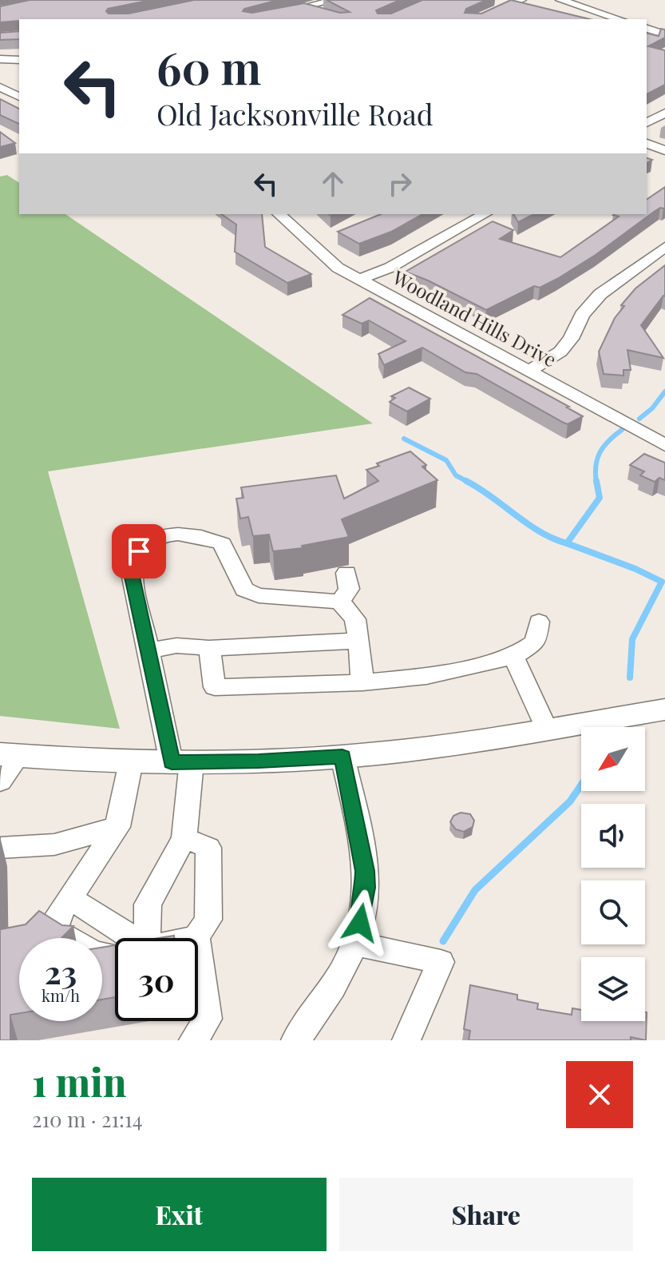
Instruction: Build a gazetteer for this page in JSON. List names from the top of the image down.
{
  "streets": {
    "street": ["Woodland Hills Drive"]
  },
  "north": "bottom left",
  "page": {
    "turn": ["60 m", "Old Jacksonville Road"],
    "speed": "23 km/h",
    "limit": "30",
    "heading": ["1 min", "210 m · 21:14"],
    "buttons": ["Exit", "Share"]
  }
}
